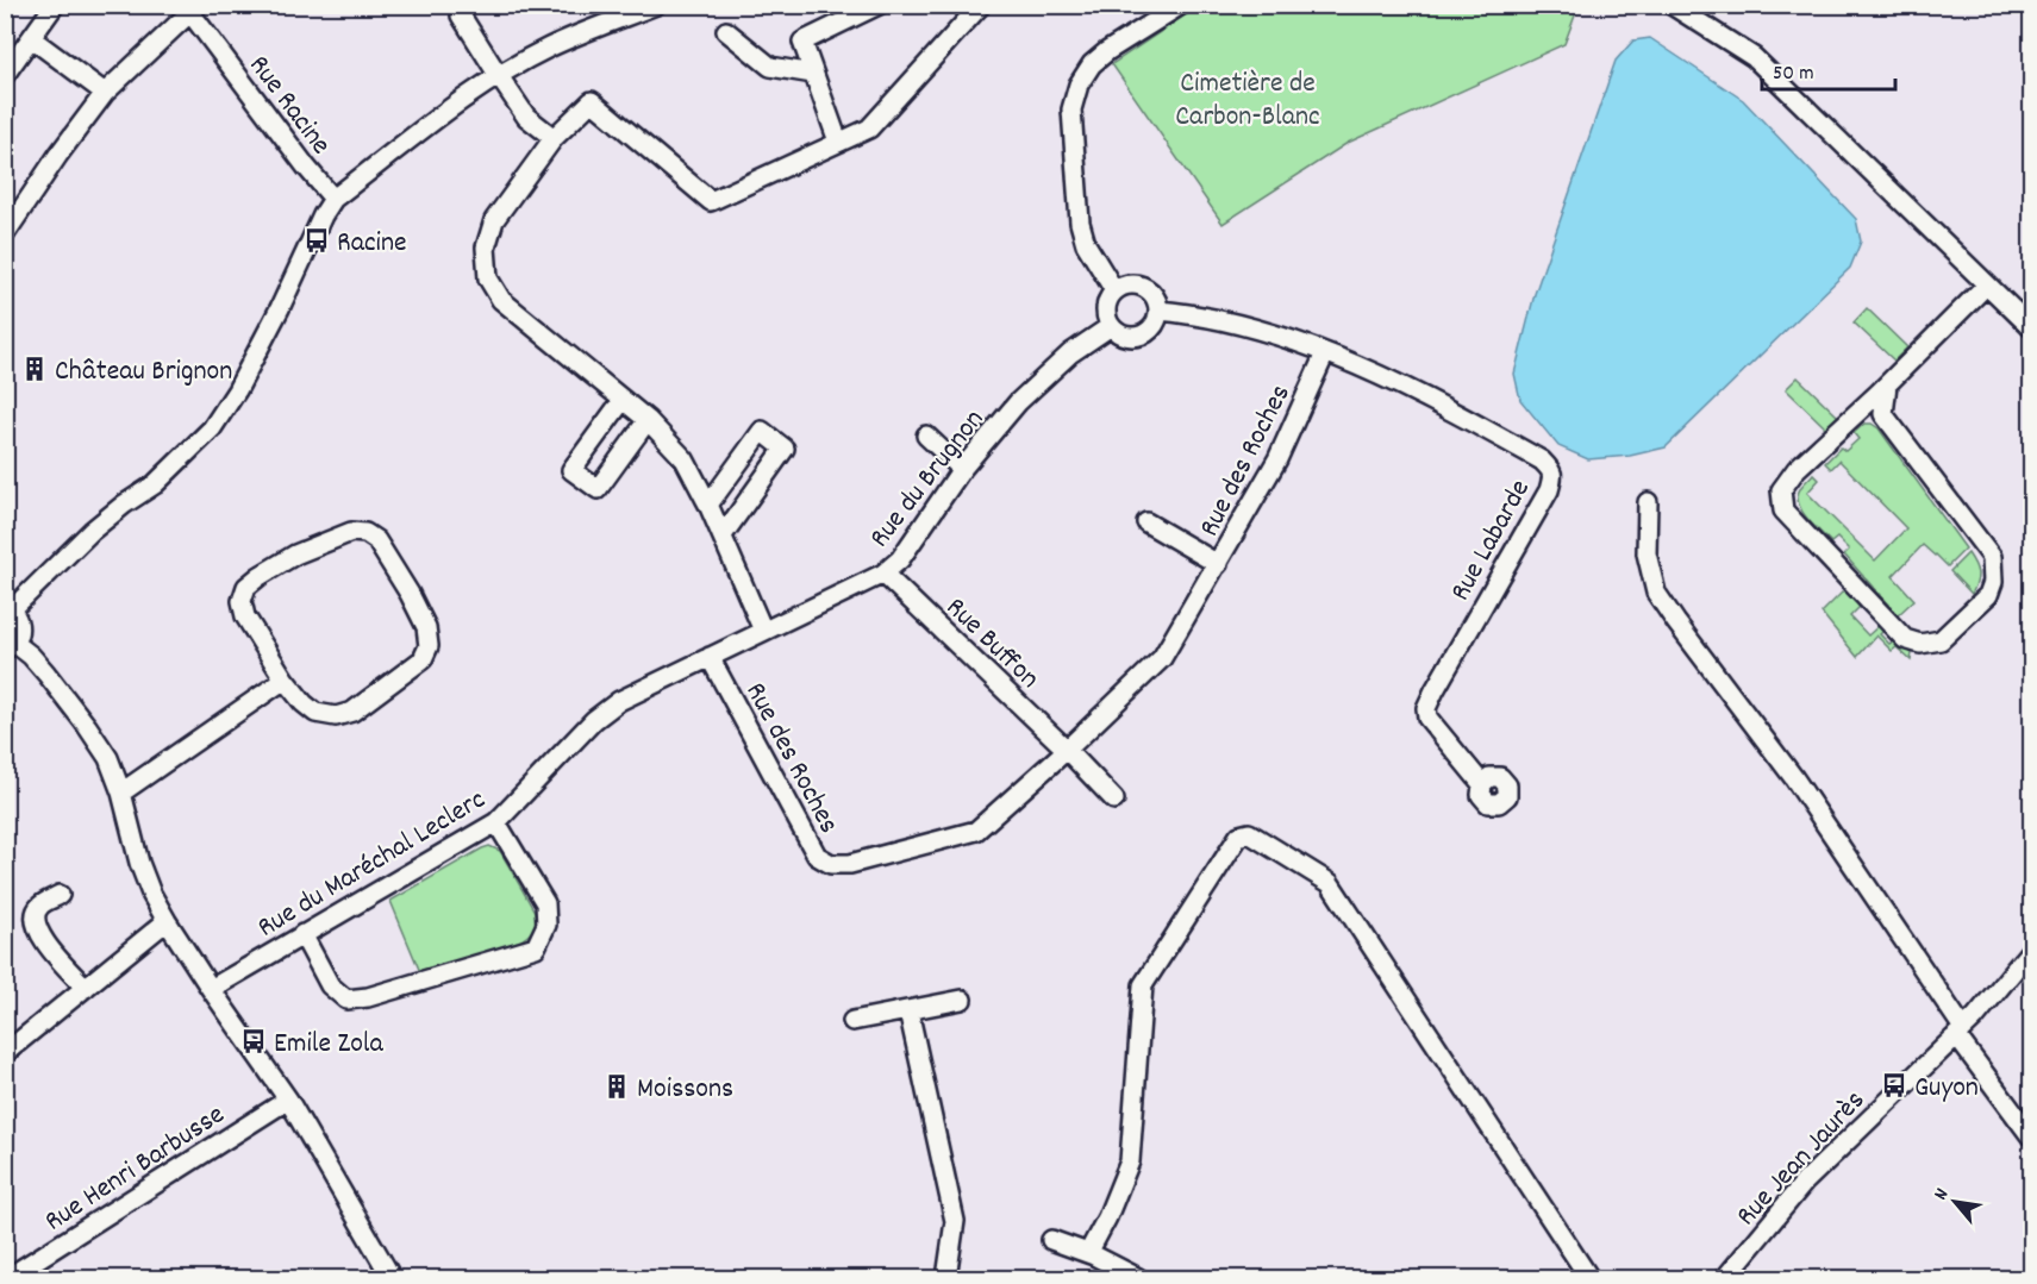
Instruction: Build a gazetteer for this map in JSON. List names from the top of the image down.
{
  "streets": {
    "street": [
      "Rue Racine",
      "Rue des Roches",
      "Rue du Brugnon",
      "Rue Labarde",
      "Rue Buffon",
      "Rue du Maréchal Leclerc",
      "Rue Jean Jaurès",
      "Rue Henri Barbusse"
    ]
  },
  "crossings": [
    ["Rue des Roches", "Rue Labarde"],
    ["Rue des Roches", "Rue Buffon"],
    ["Rue des Roches", "Rue du Maréchal Leclerc"],
    ["Rue du Brugnon", "Rue Buffon"],
    ["Rue du Brugnon", "Rue du Maréchal Leclerc"]
  ],
  "parks": ["Cimetière de Carbon-Blanc"],
  "places": {
    "bus stop": ["Racine", "Emile Zola", "Guyon"],
    "building": ["Château Brignon", "Moissons"]
  },
  "scale_bar": "50 m",
  "north": "top left"
}
